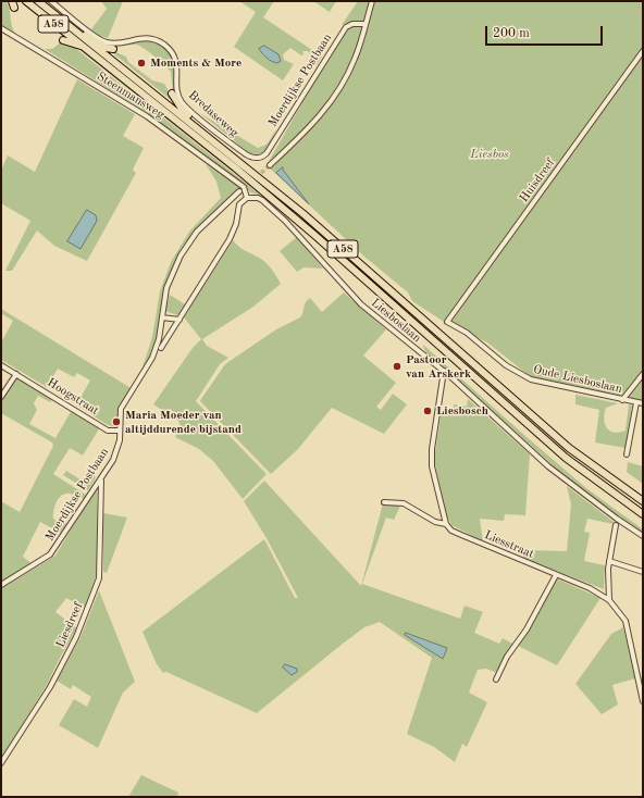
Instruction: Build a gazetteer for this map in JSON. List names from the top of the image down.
{
  "streets": {
    "highway": ["A58"],
    "street": [
      "Moerdijkse Postbaan",
      "Steenmansweg",
      "Bredaseweg",
      "Huisdreef",
      "Liesboslaan",
      "Oude Liesboslaan",
      "Hoogstraat",
      "Liesstraat",
      "Liesdreef"
    ]
  },
  "crossings": [
    ["Moerdijkse Postbaan", "Bredaseweg"],
    ["Moerdijkse Postbaan", "Hoogstraat"],
    ["Moerdijkse Postbaan", "Liesdreef"],
    ["Steenmansweg", "Liesboslaan"],
    ["Huisdreef", "Oude Liesboslaan"]
  ],
  "parks": ["Liesbos"],
  "places": [
    "Moments & More",
    "Pastoor van Arskerk",
    "Liesbosch",
    "Maria Moeder van altijddurende bijstand"
  ],
  "scale_bar": "200 m"
}
